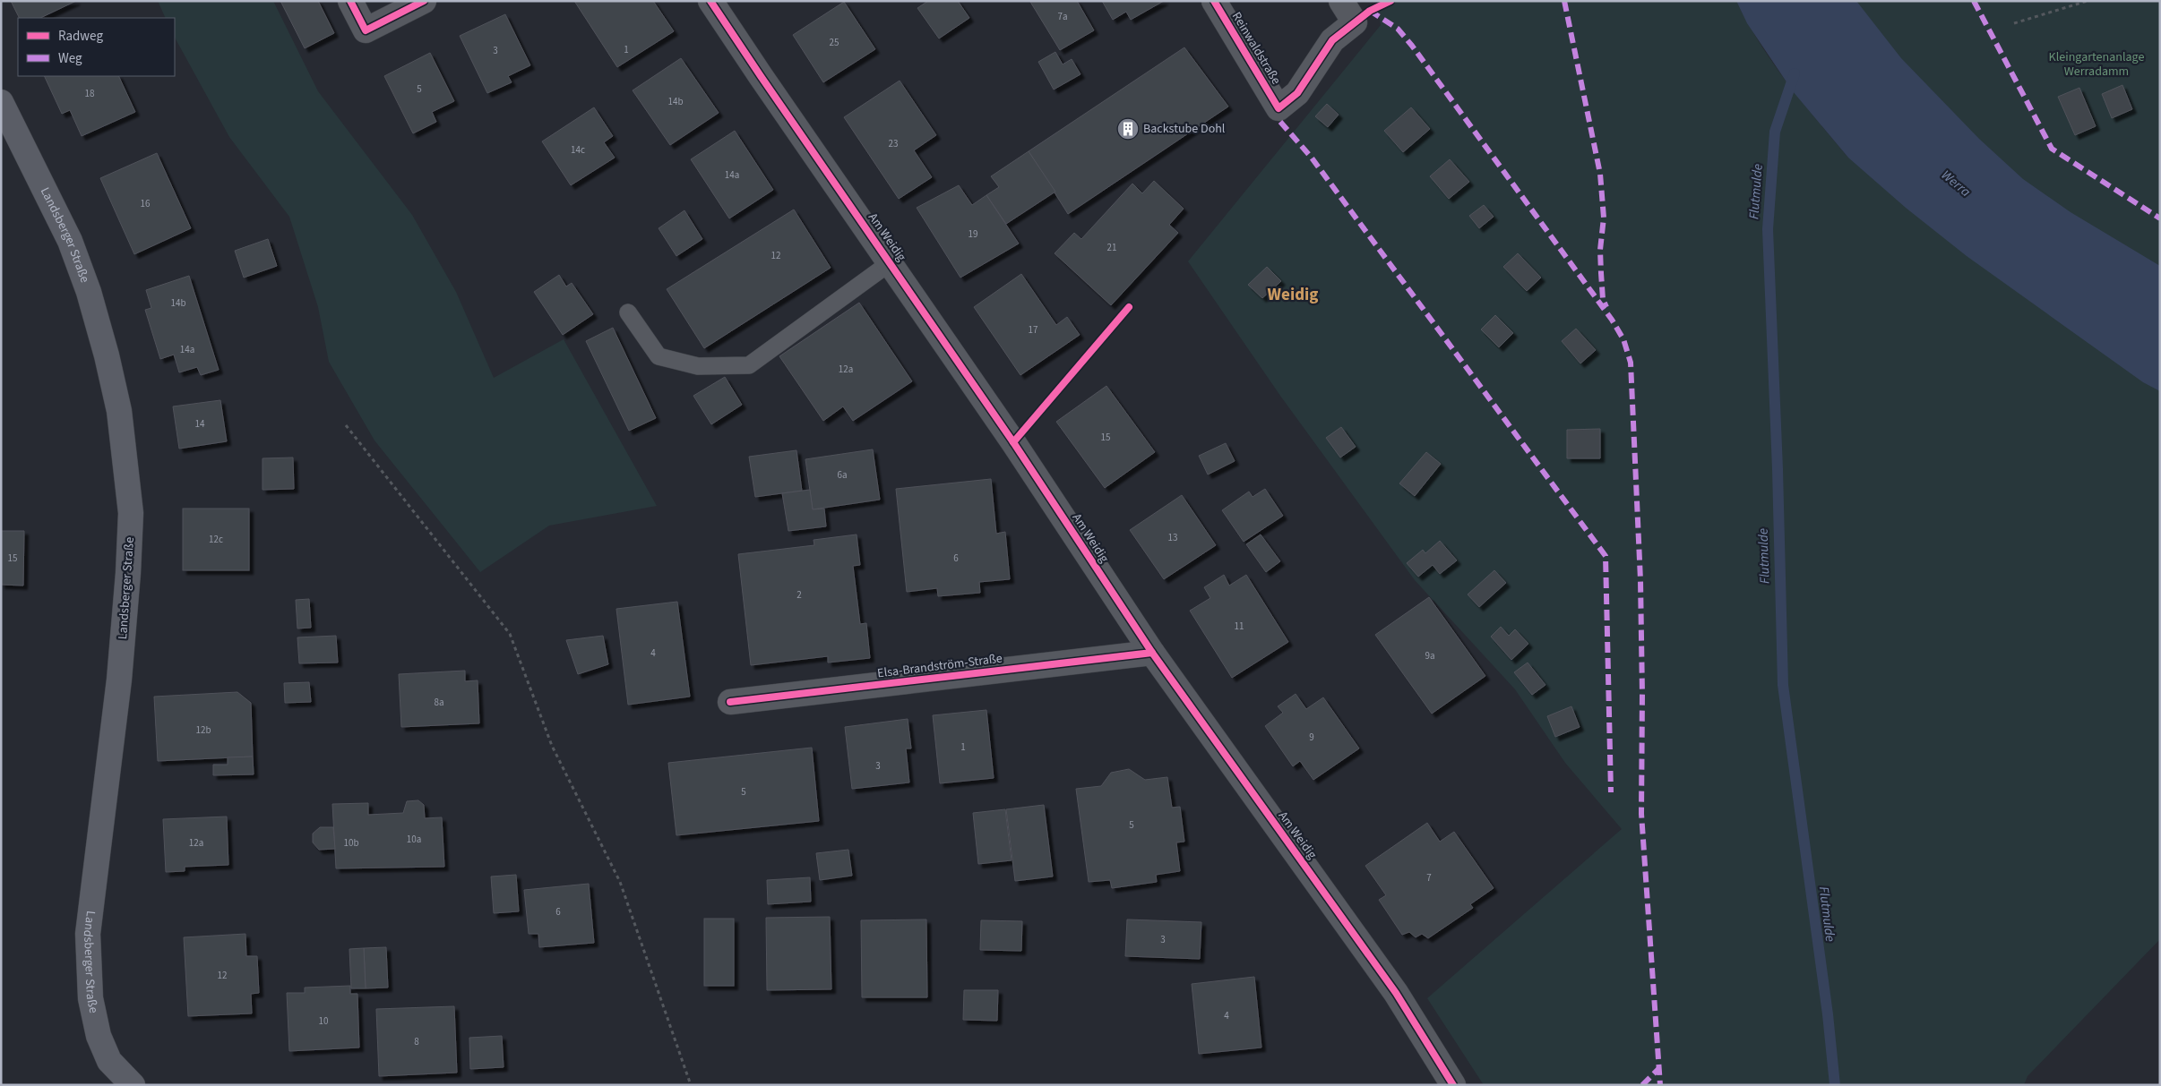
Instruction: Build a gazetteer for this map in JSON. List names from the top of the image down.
{
  "streets": {
    "main road": ["Landsberger Straße"],
    "street": ["Reinwaldstraße", "Am Weidig", "Elsa-Brandström-Straße"]
  },
  "crossings": [
    ["Am Weidig", "Elsa-Brandström-Straße"]
  ],
  "districts": ["Weidig"],
  "water": ["Werra", "Flutmulde"],
  "parks": ["Kleingartenanlage Werradamm"],
  "places": {
    "building": ["Backstube Dohl"]
  },
  "house_numbers": [
    "7a",
    "25",
    "1",
    "3",
    "5",
    "18",
    "14b",
    "23",
    "14c",
    "14a",
    "16",
    "19",
    "21",
    "12",
    "14b",
    "17",
    "14a",
    "12a",
    "14",
    "15",
    "6a",
    "13",
    "12c",
    "15",
    "6",
    "2",
    "11",
    "4",
    "9a",
    "8a",
    "12b",
    "9",
    "1",
    "3",
    "5",
    "5",
    "10a",
    "12a",
    "10b",
    "7",
    "6",
    "3",
    "12",
    "4",
    "10",
    "8"
  ],
  "legend": ["Radweg", "Weg"]
}
